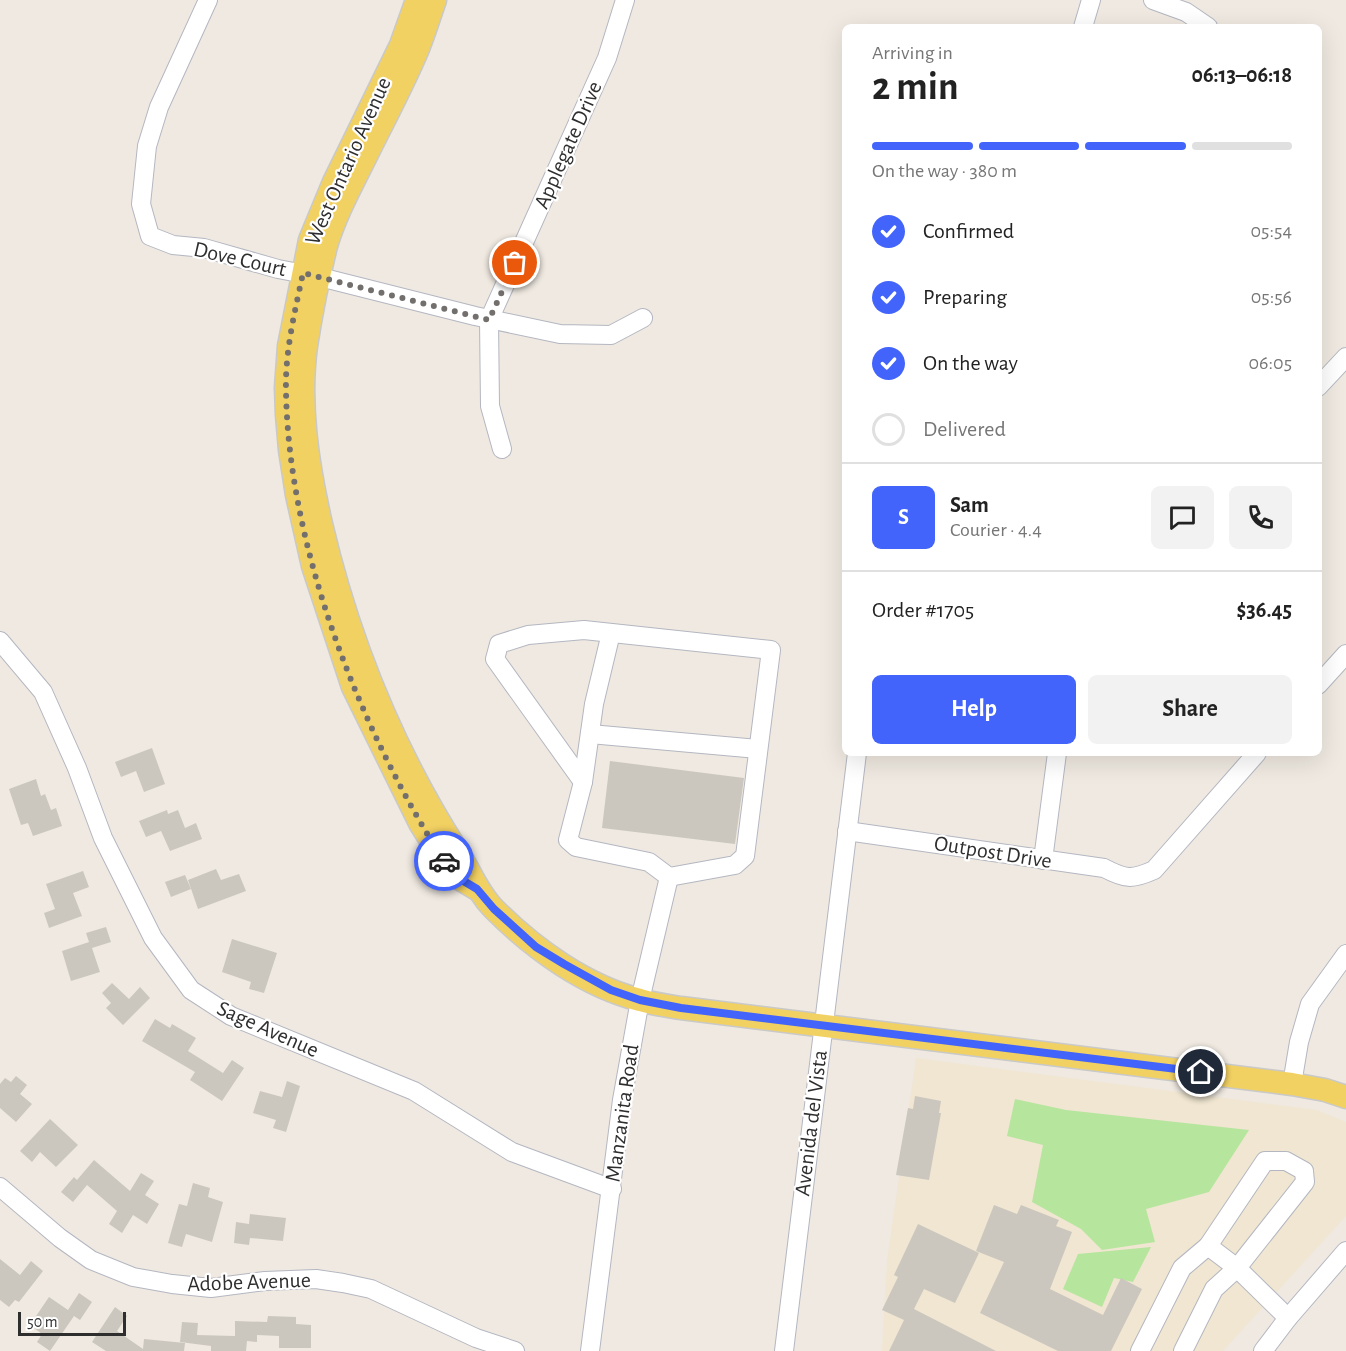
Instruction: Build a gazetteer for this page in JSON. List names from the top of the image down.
{
  "streets": {
    "main road": ["West Ontario Avenue"],
    "street": [
      "Applegate Drive",
      "Dove Court",
      "Outpost Drive",
      "Sage Avenue",
      "Manzanita Road",
      "Avenida del Vista",
      "Adobe Avenue"
    ]
  },
  "crossings": [
    ["Applegate Drive", "Dove Court"],
    ["West Ontario Avenue", "Dove Court"],
    ["West Ontario Avenue", "Manzanita Road"],
    ["West Ontario Avenue", "Avenida del Vista"],
    ["Outpost Drive", "Avenida del Vista"],
    ["Sage Avenue", "Manzanita Road"]
  ],
  "scale_bar": "50 m",
  "page": {
    "heading": ["2 min", "Arriving in", "06:13–06:18"],
    "panel": [
      "Sam",
      "Courier · 4.4",
      "Order #1705",
      "$36.45"
    ],
    "bar": "On the way · 380 m",
    "list": [
      ["Confirmed", "05:54"],
      ["Preparing", "05:56"],
      ["On the way", "06:05"],
      "Delivered"
    ],
    "round": "S",
    "buttons": ["Help", "Share"],
    "scale": "50 m"
  }
}
